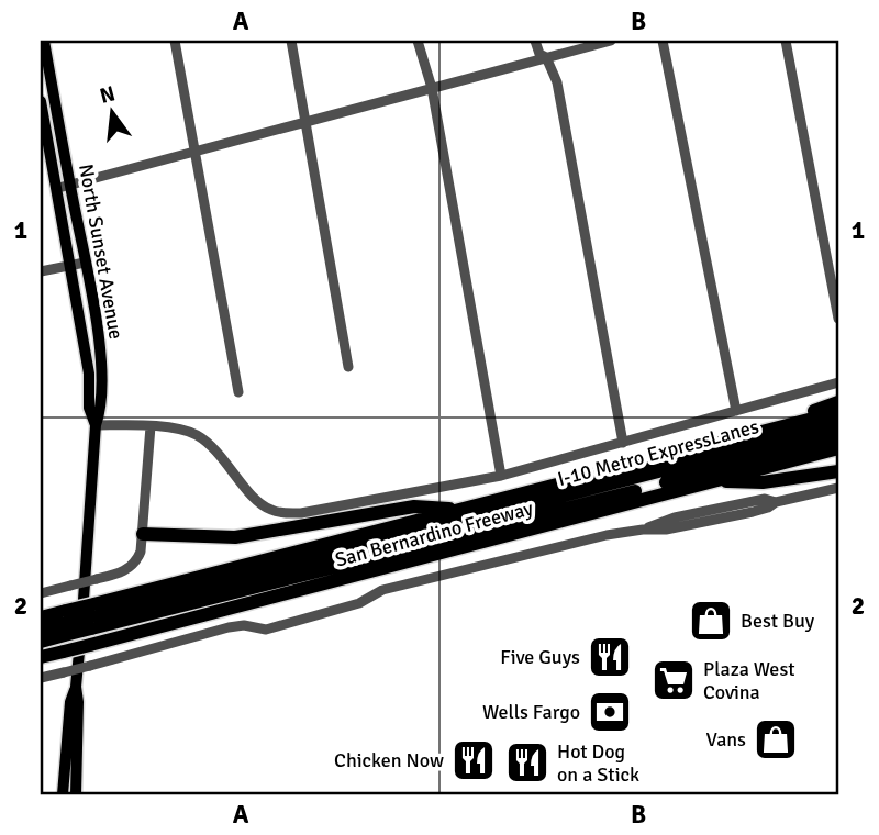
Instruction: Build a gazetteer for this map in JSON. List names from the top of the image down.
{
  "streets": {
    "highway": ["I-10 Metro ExpressLanes", "San Bernardino Freeway"],
    "main road": ["North Sunset Avenue"]
  },
  "crossings": [
    ["North Sunset Avenue", "I-10 Metro ExpressLanes"],
    ["North Sunset Avenue", "San Bernardino Freeway"],
    ["I-10 Metro ExpressLanes", "San Bernardino Freeway"]
  ],
  "places": {
    "shop": ["Best Buy", "Vans"],
    "restaurant": ["Five Guys", "Chicken Now", "Hot Dog on a Stick"],
    "supermarket": ["Plaza West Covina"],
    "bank": ["Wells Fargo"]
  },
  "north": "top",
  "grid": {
    "columns": ["A", "B"],
    "rows": ["1", "2"]
  }
}
